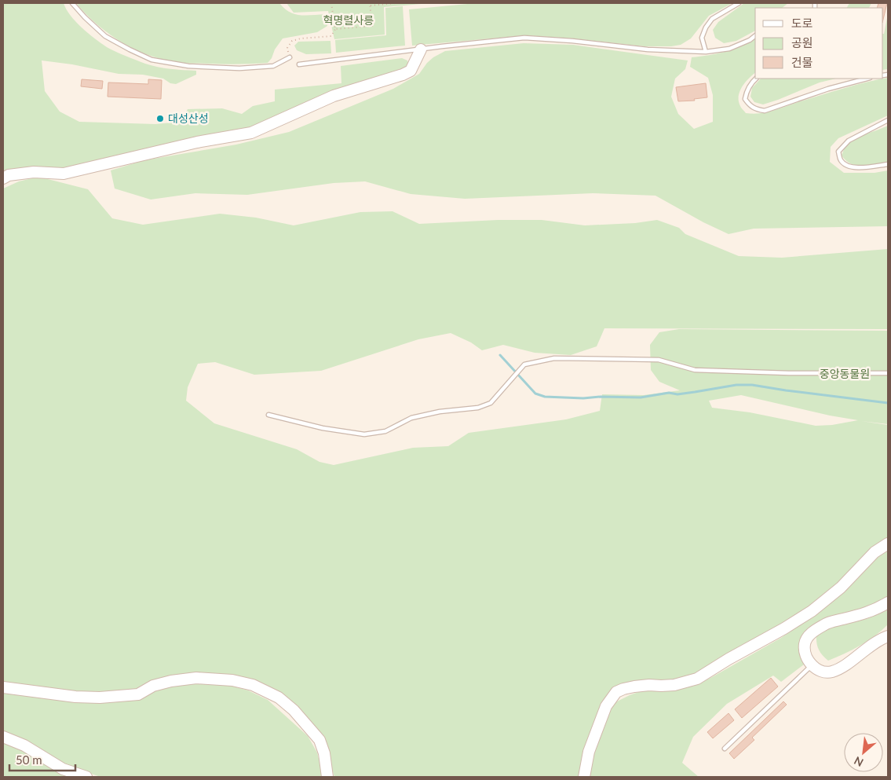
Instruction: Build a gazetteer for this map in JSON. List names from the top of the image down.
{
  "parks": ["혁명렬사릉", "중앙동물원"],
  "places": ["대성산성"],
  "legend": ["도로", "공원", "건물"],
  "scale_bar": "50 m",
  "north": "bottom left"
}
